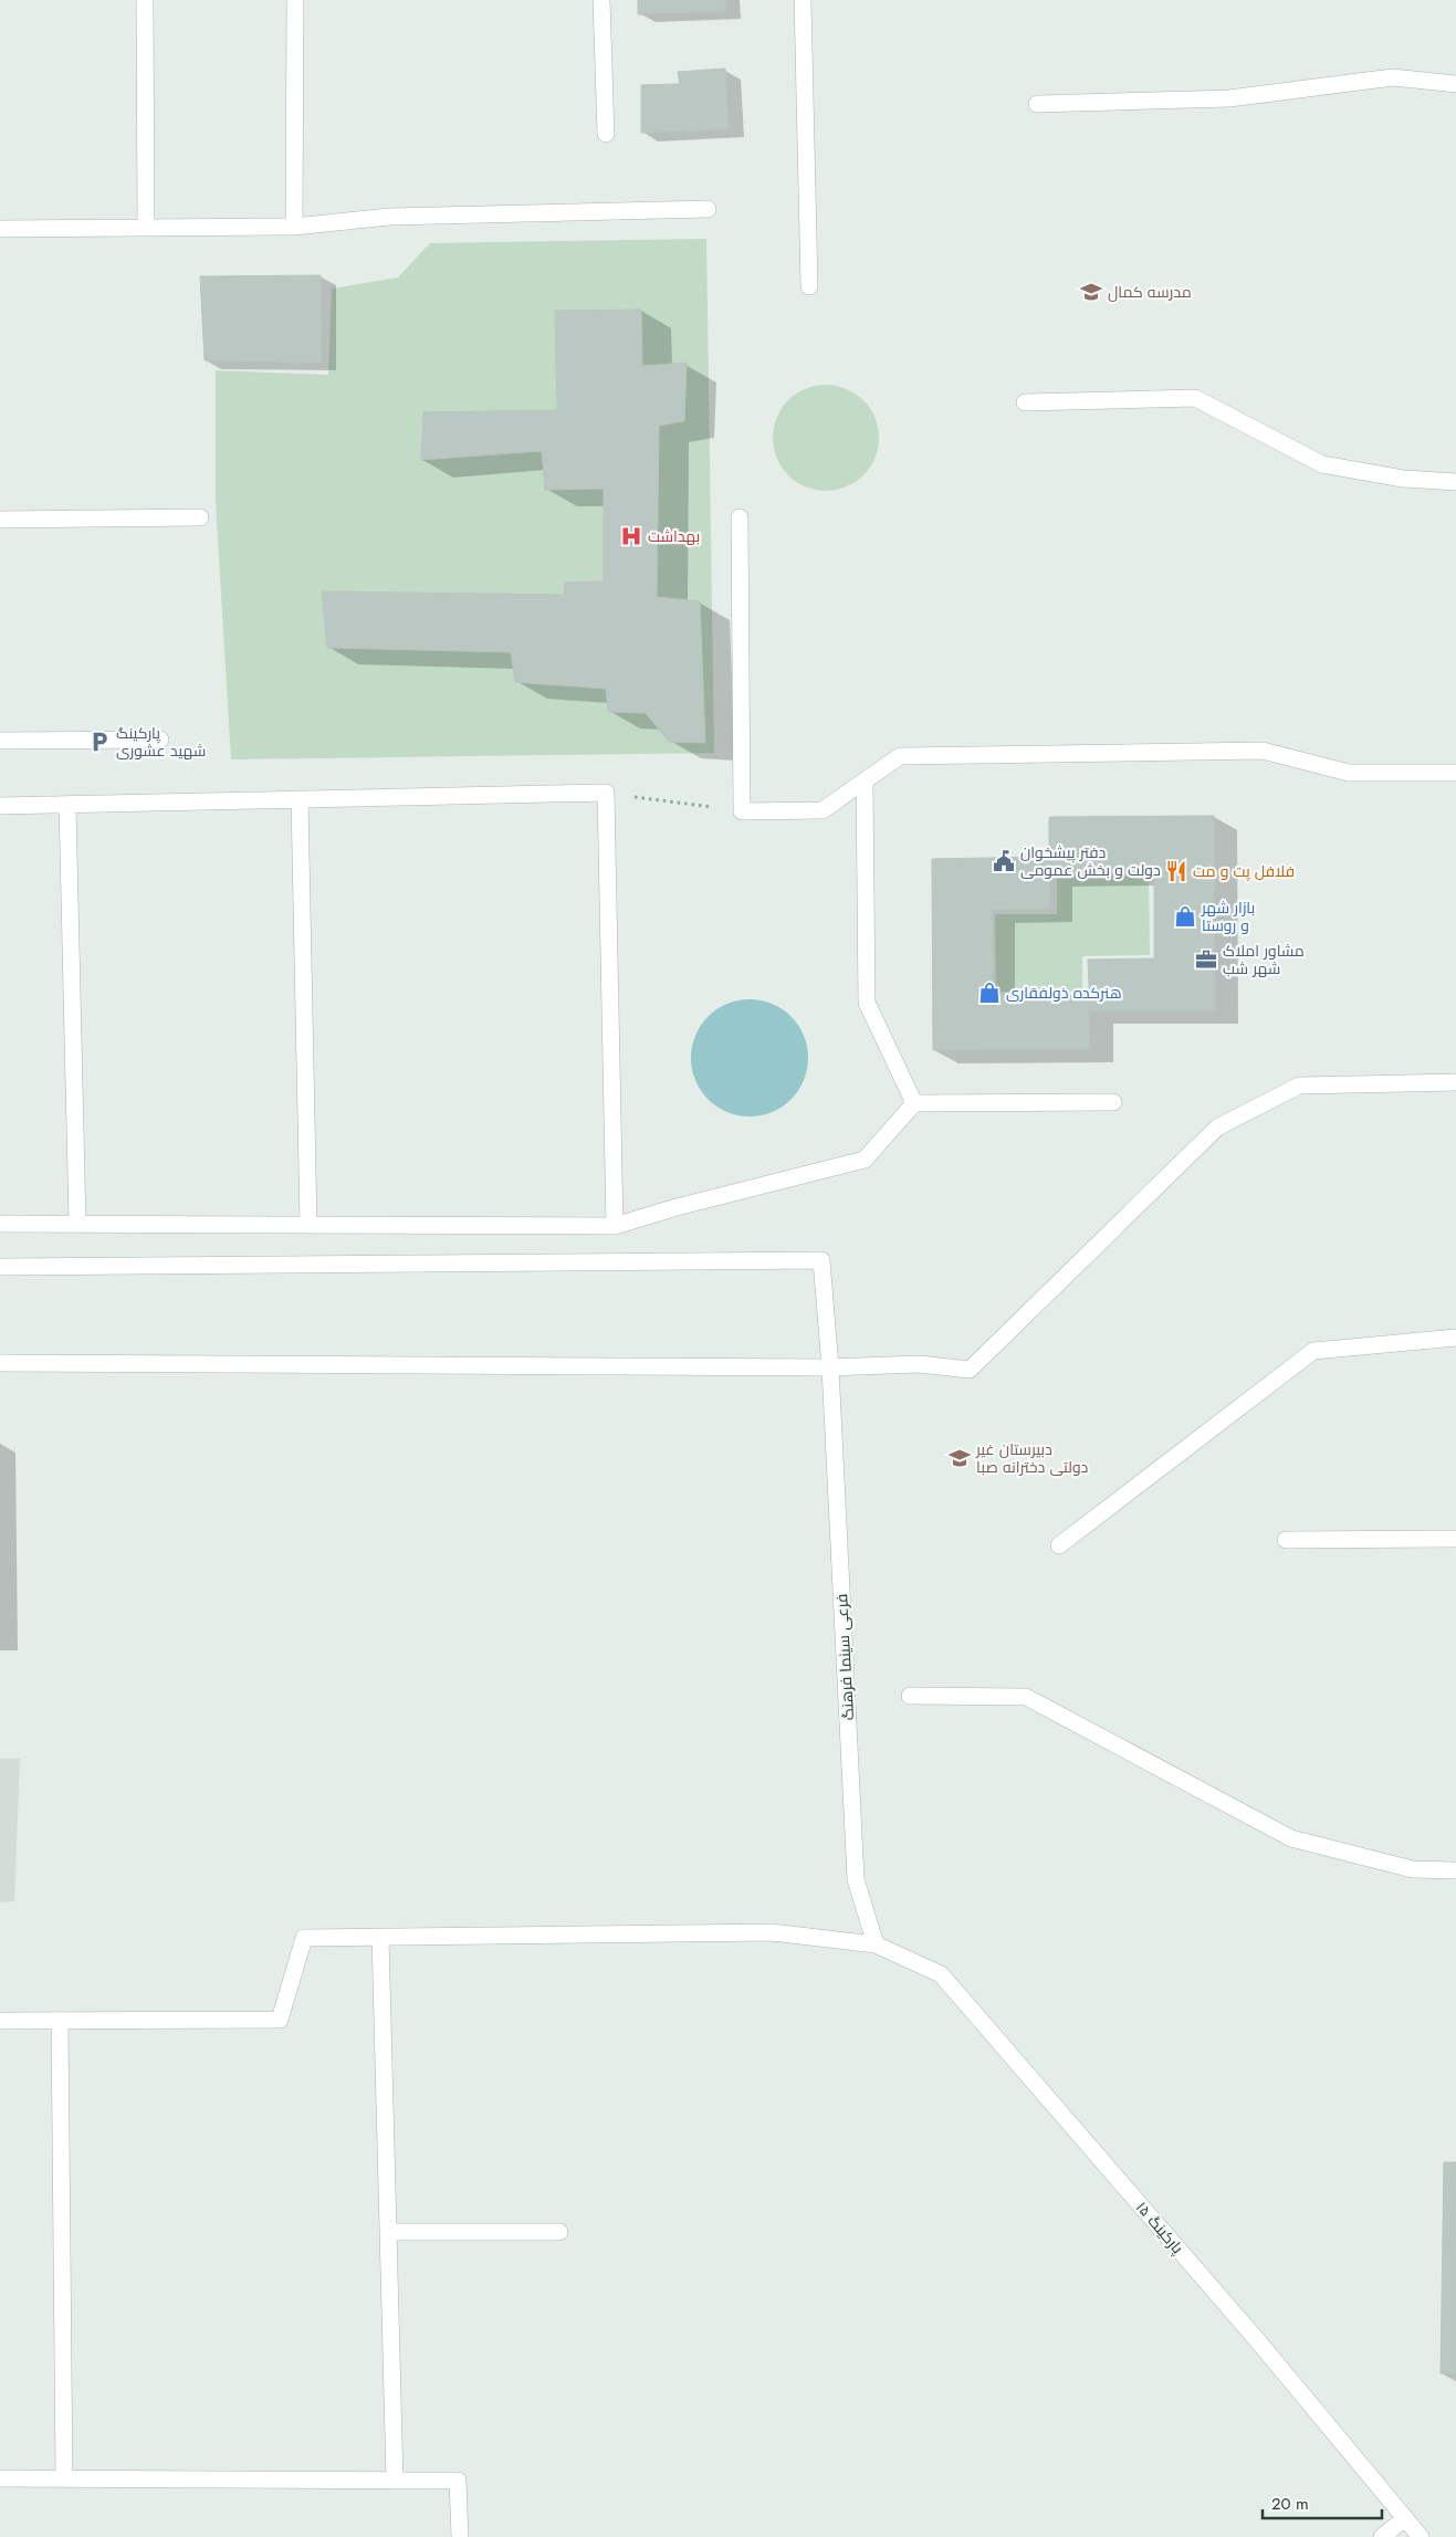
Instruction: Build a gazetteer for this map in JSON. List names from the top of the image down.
{
  "streets": {
    "street": ["فرعی سینما فرهنگ", "پارکینگ ۱۵"]
  },
  "crossings": [
    ["فرعی سینما فرهنگ", "پارکینگ ۱۵"]
  ],
  "places": {
    "school or university": ["مدرسه کمال", "دبیرستان غیر دولتی دخترانه صبا"],
    "hospital": ["بهداشت"],
    "parking": ["پارکینگ شهید عشوری"],
    "public building": ["دفتر پیشخوان دولت و بخش عمومی"],
    "restaurant": ["فلافل پت و مت"],
    "shop": ["بازار شهر و روستا", "هنرکده ذولفقاری"],
    "office": ["مشاور املاک شهر شب"]
  },
  "scale_bar": "20 m"
}
